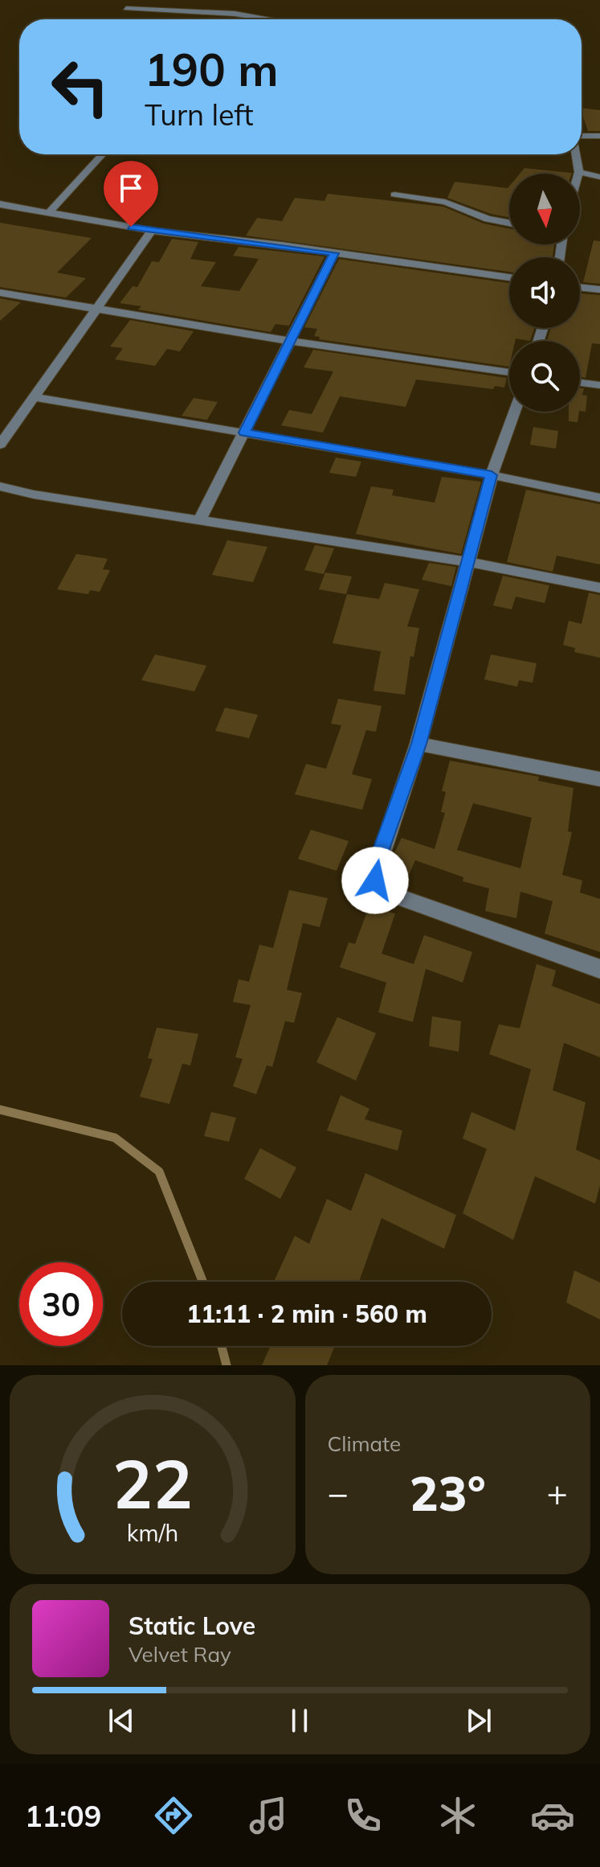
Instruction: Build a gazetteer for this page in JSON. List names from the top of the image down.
{
  "north": "bottom",
  "page": {
    "turn": ["190 m", "Turn left"],
    "limit": "30",
    "trip": "11:11 · 2 min · 560 m",
    "tile": "Climate",
    "heat": ["−", "23°", "+"],
    "song": ["Static Love", "Velvet Ray"],
    "tabs": "11:09",
    "gauge": ["22", "km/h"]
  }
}
